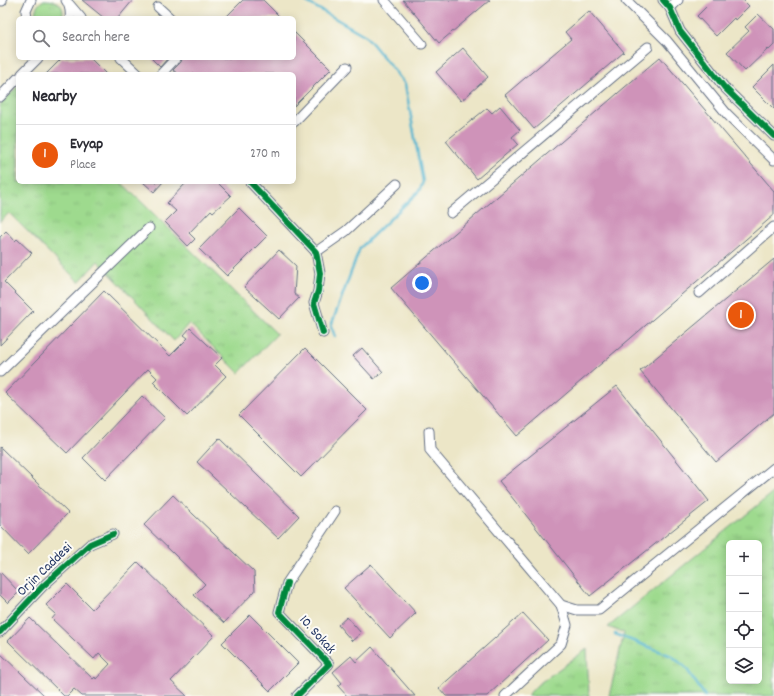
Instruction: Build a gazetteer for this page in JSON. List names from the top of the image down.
{
  "streets": {
    "street": ["Orjin Caddesi", "10. Sokak"]
  },
  "page": {
    "search": "Search here",
    "heading": "Nearby",
    "list": [
      {
        "mark": "1",
        "name": "Evyap",
        "note": "Place",
        "value": "270 m"
      }
    ],
    "pins": "1",
    "map_buttons": ["+", "−"]
  }
}
